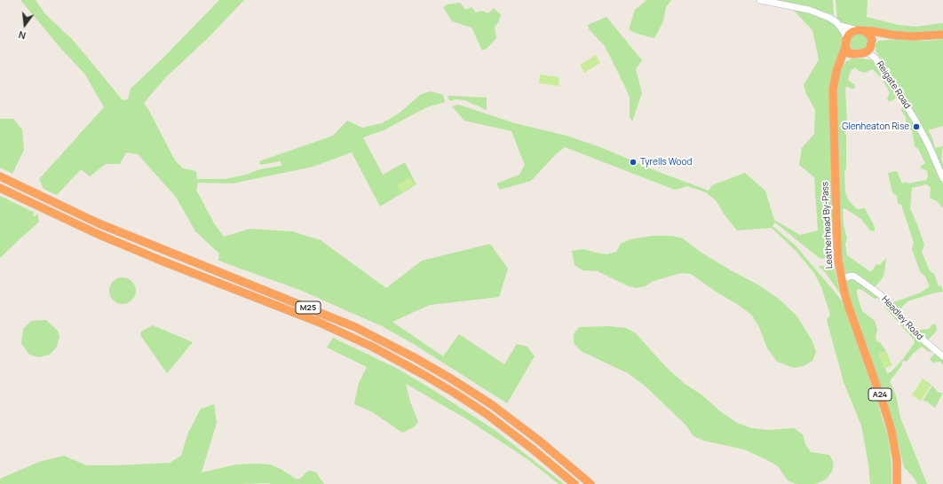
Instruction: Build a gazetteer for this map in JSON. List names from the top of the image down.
{
  "streets": {
    "highway": ["Leatherhead By-Pass", "M25", "A24"],
    "main road": ["Reigate Road", "Headley Road"]
  },
  "crossings": [
    ["Reigate Road", "Leatherhead By-Pass"],
    ["Leatherhead By-Pass", "Headley Road"]
  ],
  "places": ["Glenheaton Rise", "Tyrells Wood"],
  "north": "bottom"
}
